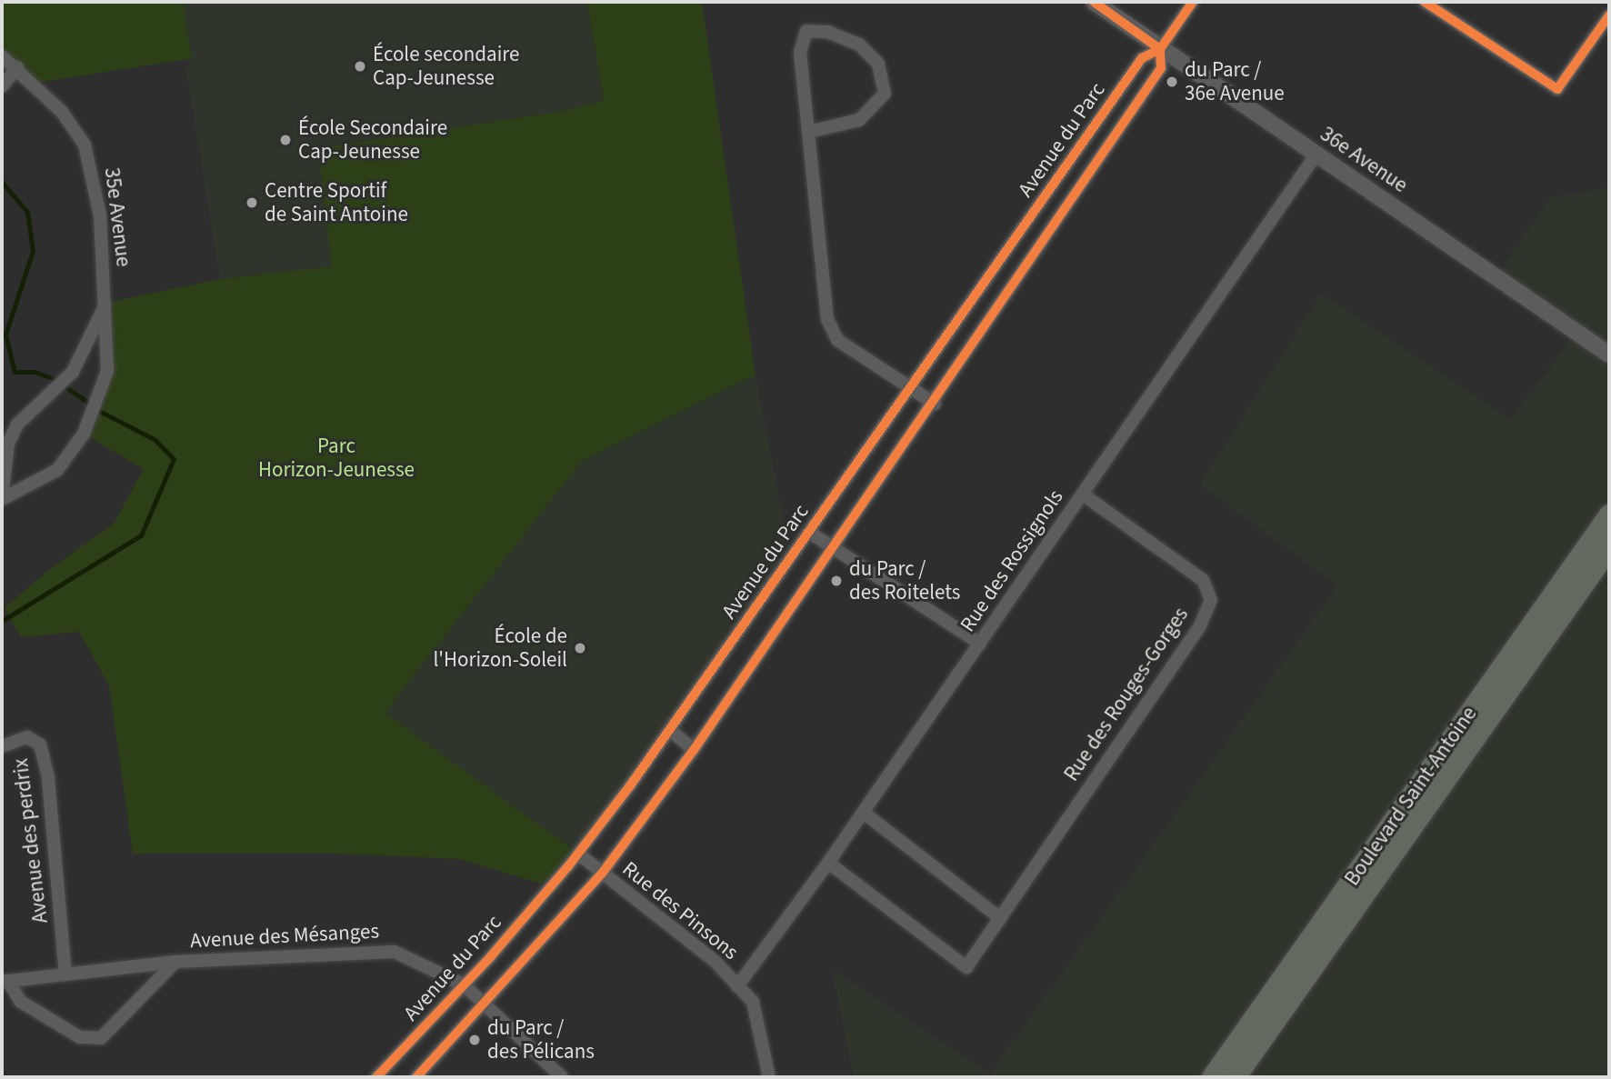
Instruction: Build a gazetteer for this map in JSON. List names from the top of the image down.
{
  "streets": {
    "main road": ["Boulevard Saint-Antoine"],
    "street": [
      "Avenue du Parc",
      "36e Avenue",
      "35e Avenue",
      "Rue des Rossignols",
      "Rue des Rouges-Gorges",
      "Avenue des perdrix",
      "Rue des Pinsons",
      "Avenue des Mésanges"
    ]
  },
  "crossings": [
    ["Avenue du Parc", "36e Avenue"],
    ["Avenue du Parc", "Rue des Pinsons"],
    ["Avenue du Parc", "Avenue des Mésanges"],
    ["36e Avenue", "Rue des Rossignols"],
    ["Rue des Rossignols", "Rue des Rouges-Gorges"],
    ["Rue des Rossignols", "Rue des Pinsons"],
    ["Avenue des perdrix", "Avenue des Mésanges"]
  ],
  "parks": ["Parc Horizon-Jeunesse"],
  "places": [
    "École secondaire Cap-Jeunesse",
    "du Parc / 36e Avenue",
    "École Secondaire Cap-Jeunesse",
    "Centre Sportif de Saint Antoine",
    "du Parc / des Roitelets",
    "École de l'Horizon-Soleil",
    "du Parc / des Pélicans"
  ]
}
